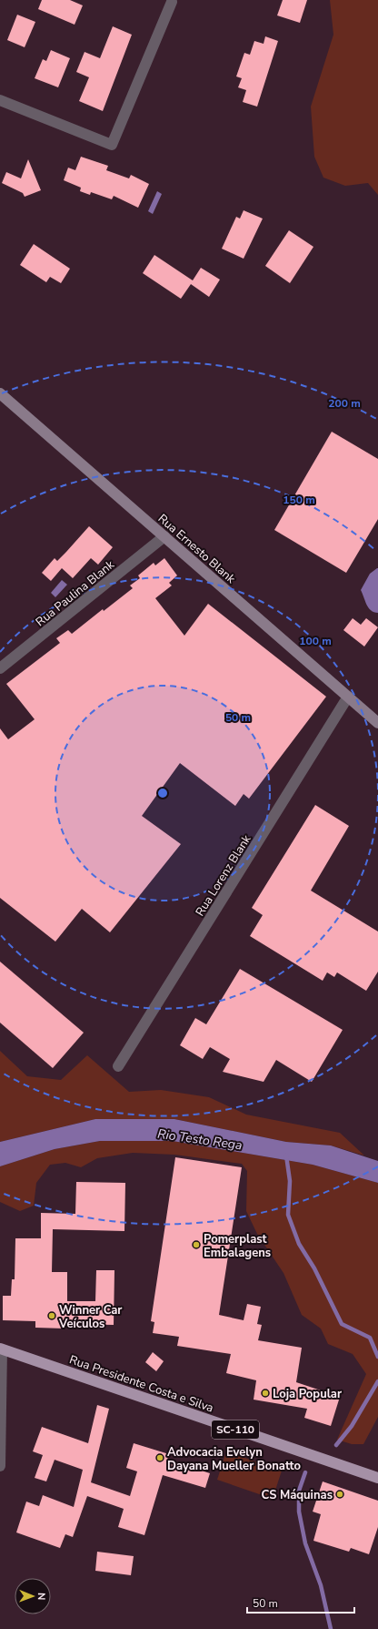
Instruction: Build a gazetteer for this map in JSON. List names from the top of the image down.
{
  "streets": {
    "main road": ["Rua Presidente Costa e Silva", "SC-110"],
    "street": ["Rua Ernesto Blank", "Rua Paulina Blank", "Rua Lorenz Blank"]
  },
  "crossings": [
    ["Rua Ernesto Blank", "Rua Paulina Blank"],
    ["Rua Ernesto Blank", "Rua Lorenz Blank"]
  ],
  "water": ["Rio Testo Rega"],
  "places": [
    "Pomerplast Embalagens",
    "Winner Car Veículos",
    "Loja Popular",
    "Advocacia Evelyn Dayana Mueller Bonatto",
    "CS Máquinas"
  ],
  "scale_bar": "50 m",
  "north": "right",
  "rings": [
    "200 m",
    "150 m",
    "100 m",
    "50 m"
  ]
}
